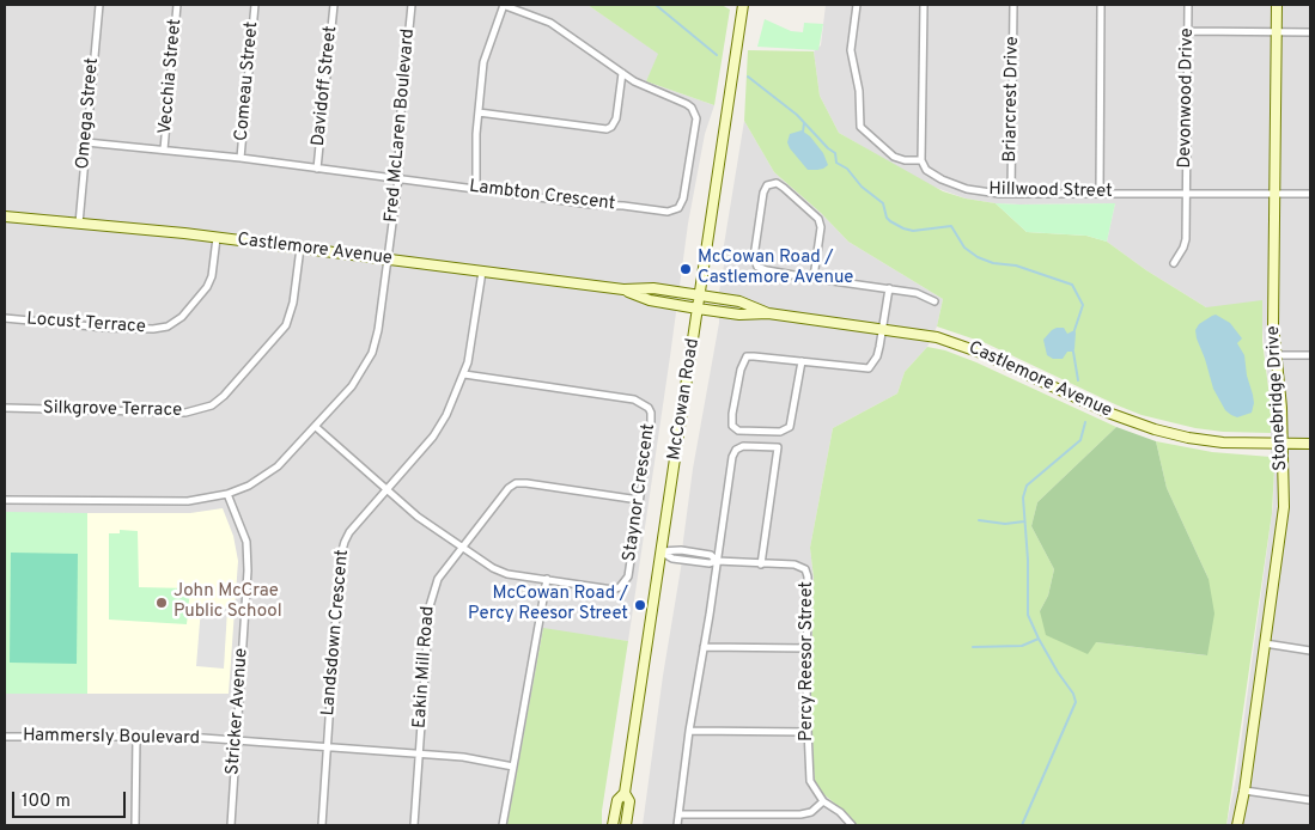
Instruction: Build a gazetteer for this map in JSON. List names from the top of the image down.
{
  "streets": {
    "street": [
      "Vecchia Street",
      "Comeau Street",
      "Davidoff Street",
      "Devonwood Drive",
      "Briarcrest Drive",
      "Omega Street",
      "Fred McLaren Boulevard",
      "Hillwood Street",
      "Lambton Crescent",
      "Castlemore Avenue",
      "Locust Terrace",
      "Stonebridge Drive",
      "McCowan Road",
      "Silkgrove Terrace",
      "Staynor Crescent",
      "Landsdown Crescent",
      "Percy Reesor Street",
      "Eakin Mill Road",
      "Stricker Avenue",
      "Hammersly Boulevard"
    ]
  },
  "crossings": [
    ["Vecchia Street", "Lambton Crescent"],
    ["Comeau Street", "Lambton Crescent"],
    ["Davidoff Street", "Lambton Crescent"],
    ["Devonwood Drive", "Hillwood Street"],
    ["Briarcrest Drive", "Hillwood Street"],
    ["Omega Street", "Lambton Crescent"],
    ["Omega Street", "Castlemore Avenue"],
    ["Fred McLaren Boulevard", "Lambton Crescent"],
    ["Fred McLaren Boulevard", "Castlemore Avenue"],
    ["Fred McLaren Boulevard", "Staynor Crescent"],
    ["Fred McLaren Boulevard", "Stricker Avenue"],
    ["Hillwood Street", "Stonebridge Drive"],
    ["Castlemore Avenue", "Locust Terrace"],
    ["Castlemore Avenue", "Stonebridge Drive"],
    ["Castlemore Avenue", "McCowan Road"],
    ["Castlemore Avenue", "Silkgrove Terrace"],
    ["Castlemore Avenue", "Landsdown Crescent"],
    ["McCowan Road", "Percy Reesor Street"],
    ["Staynor Crescent", "Landsdown Crescent"],
    ["Staynor Crescent", "Eakin Mill Road"],
    ["Landsdown Crescent", "Hammersly Boulevard"],
    ["Stricker Avenue", "Hammersly Boulevard"]
  ],
  "places": ["McCowan Road / Castlemore Avenue", "John McCrae Public School", "McCowan Road / Percy Reesor Street"],
  "scale_bar": "100 m"
}
